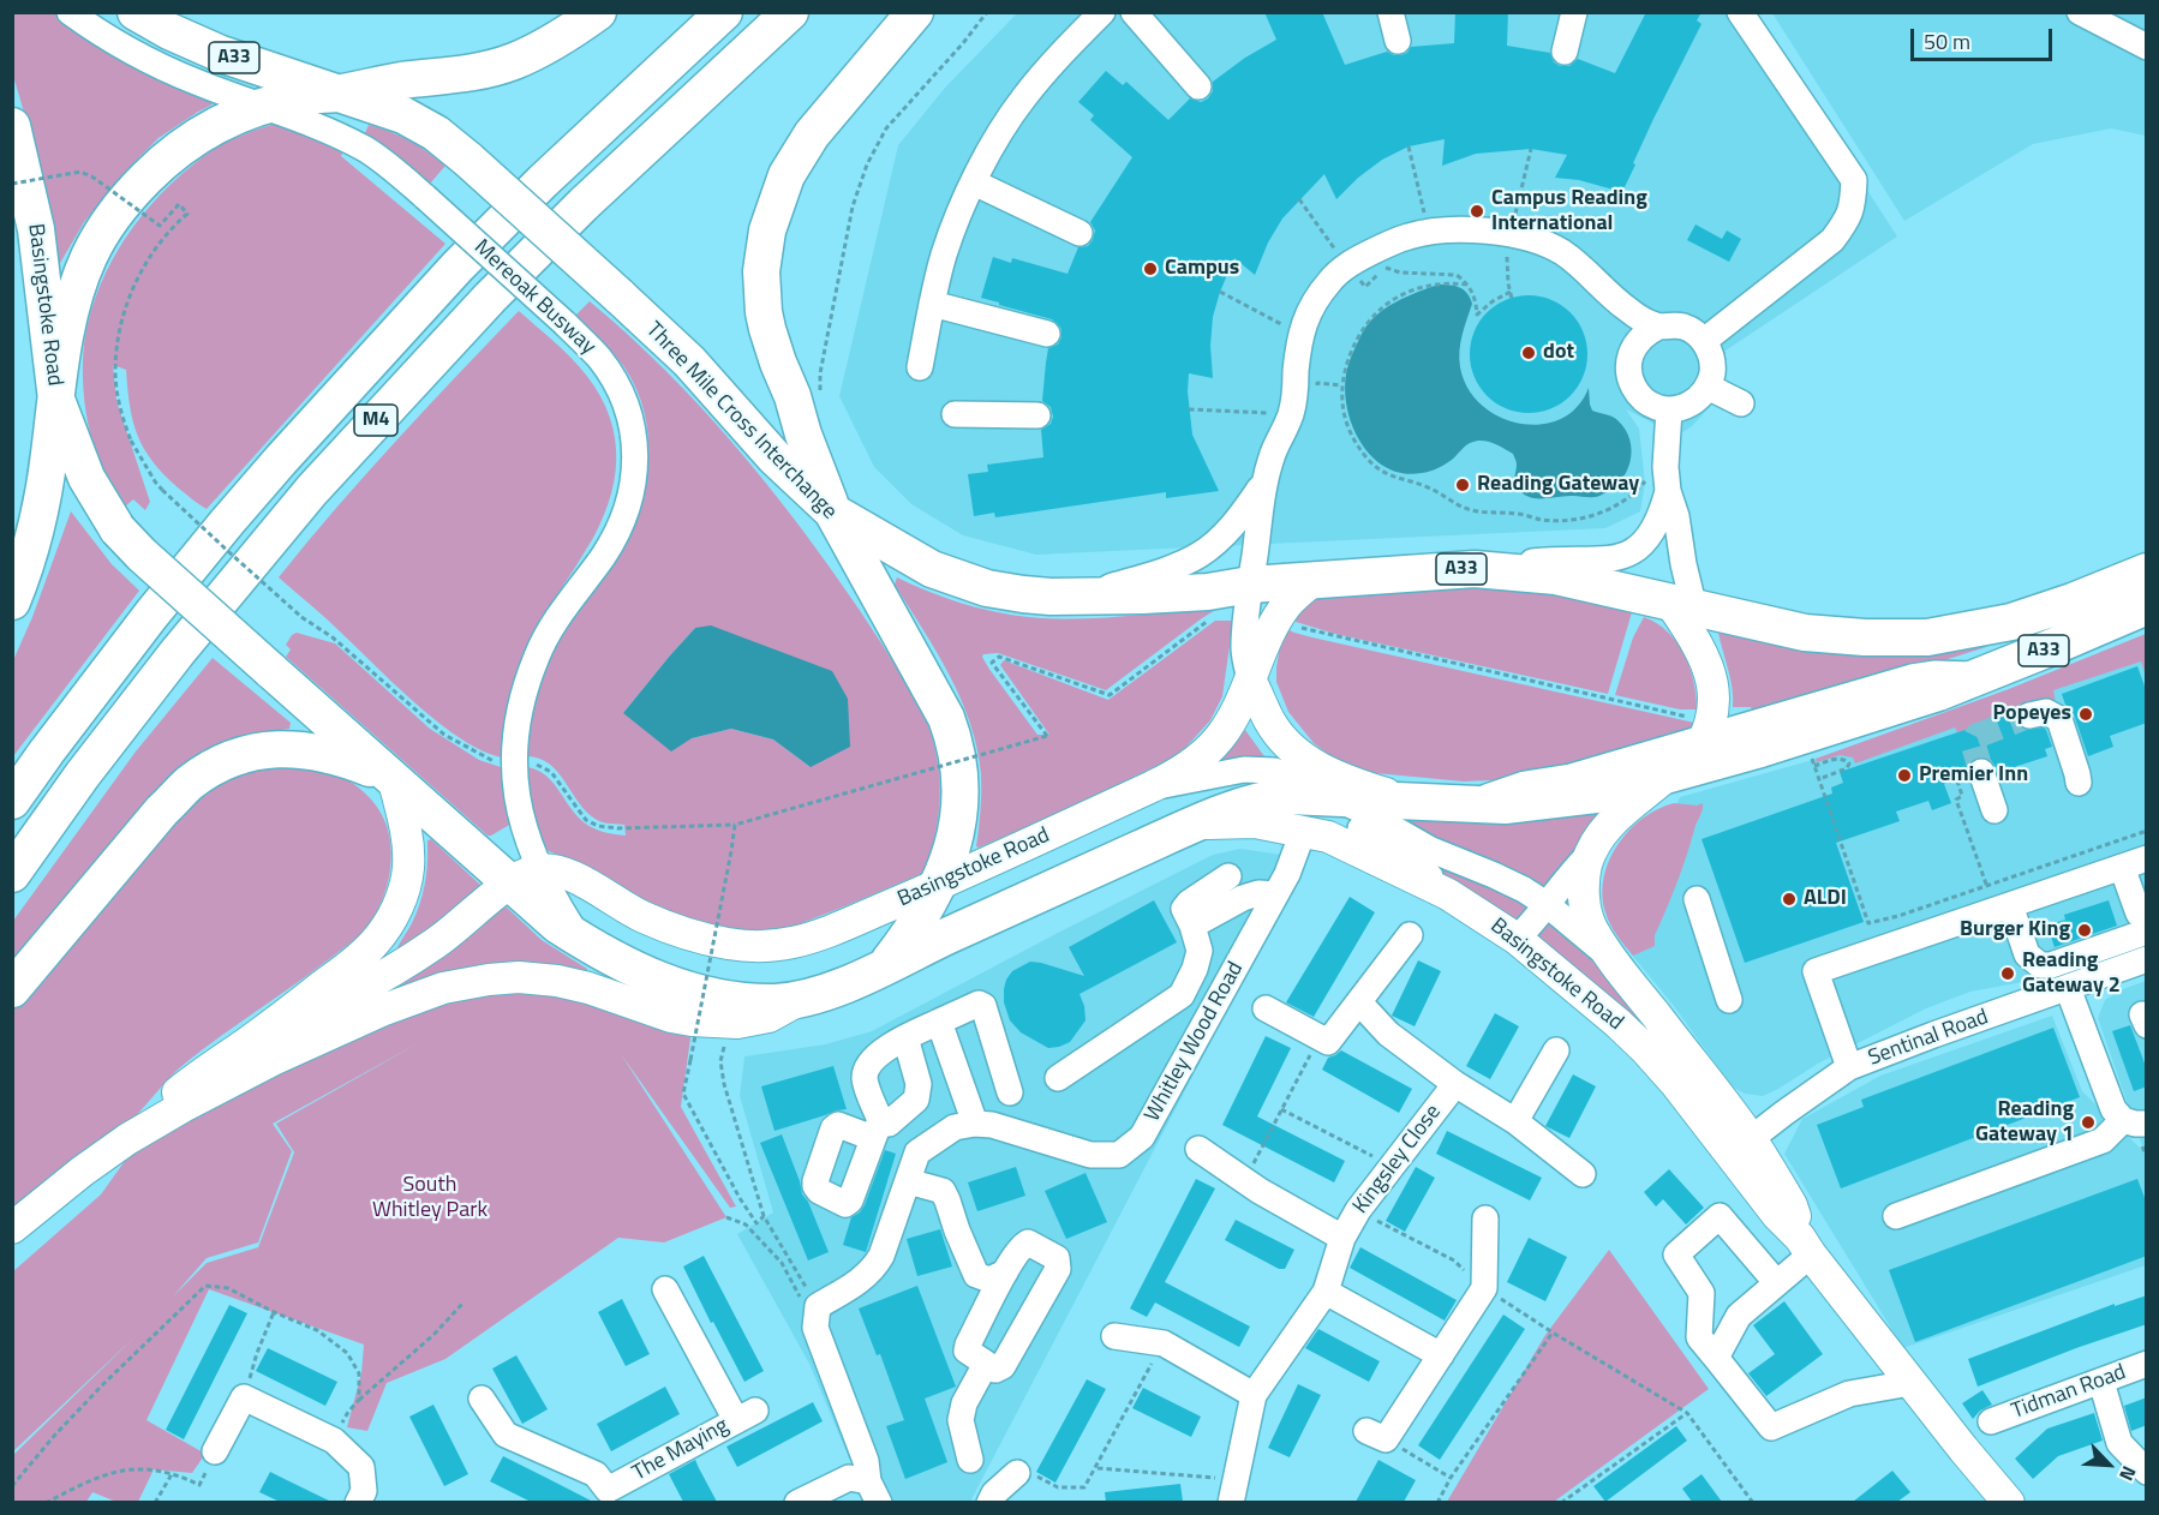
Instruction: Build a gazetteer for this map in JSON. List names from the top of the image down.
{
  "streets": {
    "highway": [
      "A33",
      "Basingstoke Road",
      "M4",
      "Three Mile Cross Interchange"
    ],
    "street": [
      "Mereoak Busway",
      "Sentinal Road",
      "Whitley Wood Road",
      "Kingsley Close",
      "Tidman Road",
      "The Maying"
    ]
  },
  "crossings": [
    ["A33", "Basingstoke Road"],
    ["A33", "Three Mile Cross Interchange"],
    ["Mereoak Busway", "Basingstoke Road"],
    ["Mereoak Busway", "Three Mile Cross Interchange"],
    ["Basingstoke Road", "Three Mile Cross Interchange"],
    ["Basingstoke Road", "Sentinal Road"],
    ["Basingstoke Road", "Whitley Wood Road"]
  ],
  "parks": ["South Whitley Park"],
  "places": [
    "Campus Reading International",
    "Campus",
    "dot",
    "Reading Gateway",
    "Popeyes",
    "Premier Inn",
    "ALDI",
    "Burger King",
    "Reading Gateway 2",
    "Reading Gateway 1"
  ],
  "scale_bar": "50 m",
  "north": "bottom right"
}
